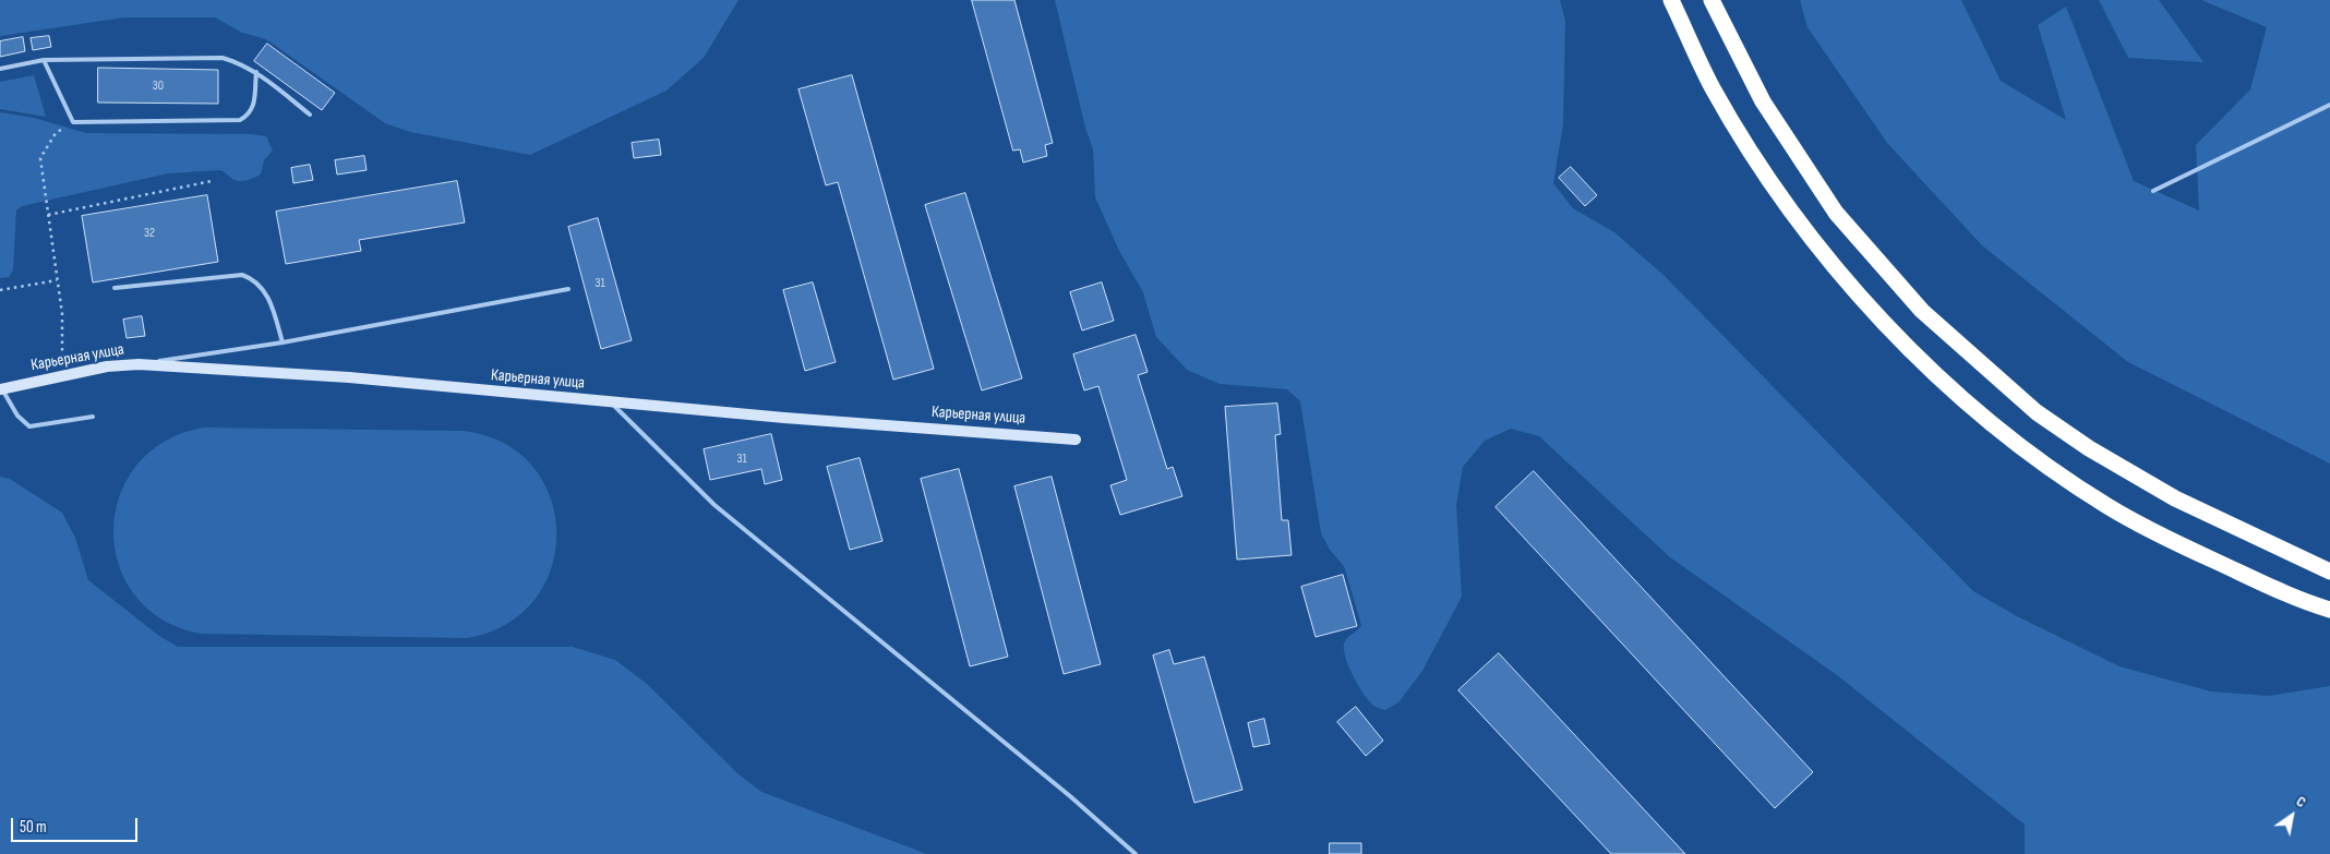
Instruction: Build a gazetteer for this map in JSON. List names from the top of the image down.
{
  "streets": {
    "street": ["Карьерная улица"]
  },
  "house_numbers": [
    "30",
    "32",
    "31",
    "31"
  ],
  "scale_bar": "50 m",
  "north": "top right"
}
